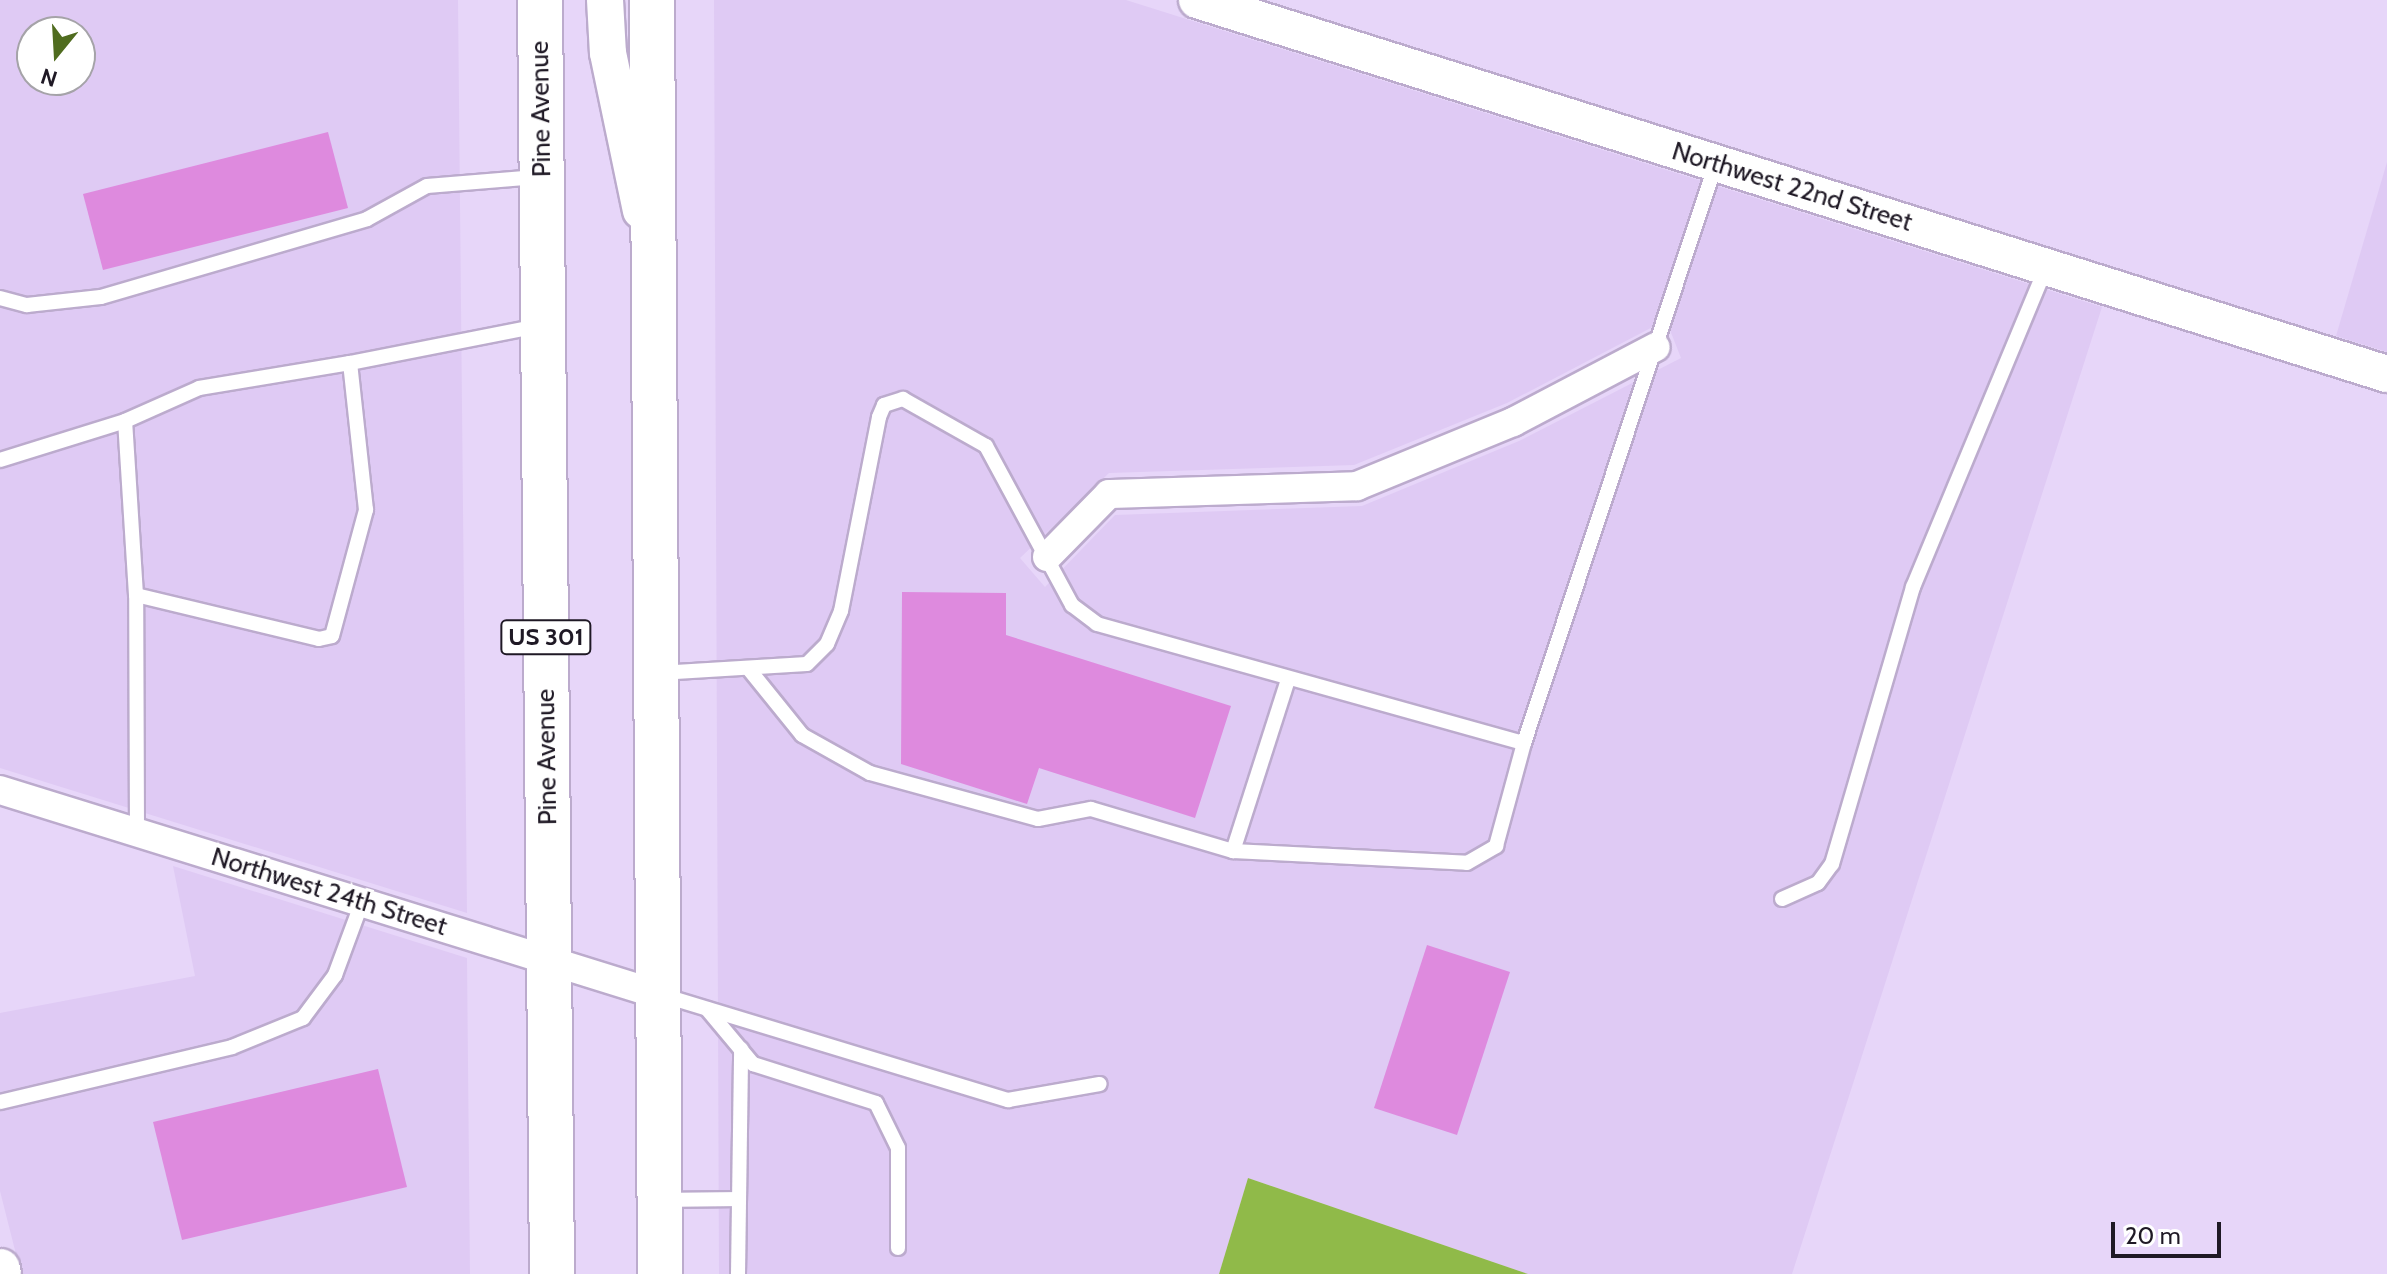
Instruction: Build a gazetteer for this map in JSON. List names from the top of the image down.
{
  "streets": {
    "highway": ["Pine Avenue", "US 301"],
    "street": ["Northwest 22nd Street", "Northwest 24th Street"]
  },
  "crossings": [
    ["Pine Avenue", "Northwest 24th Street"]
  ],
  "scale_bar": "20 m",
  "north": "bottom"
}
